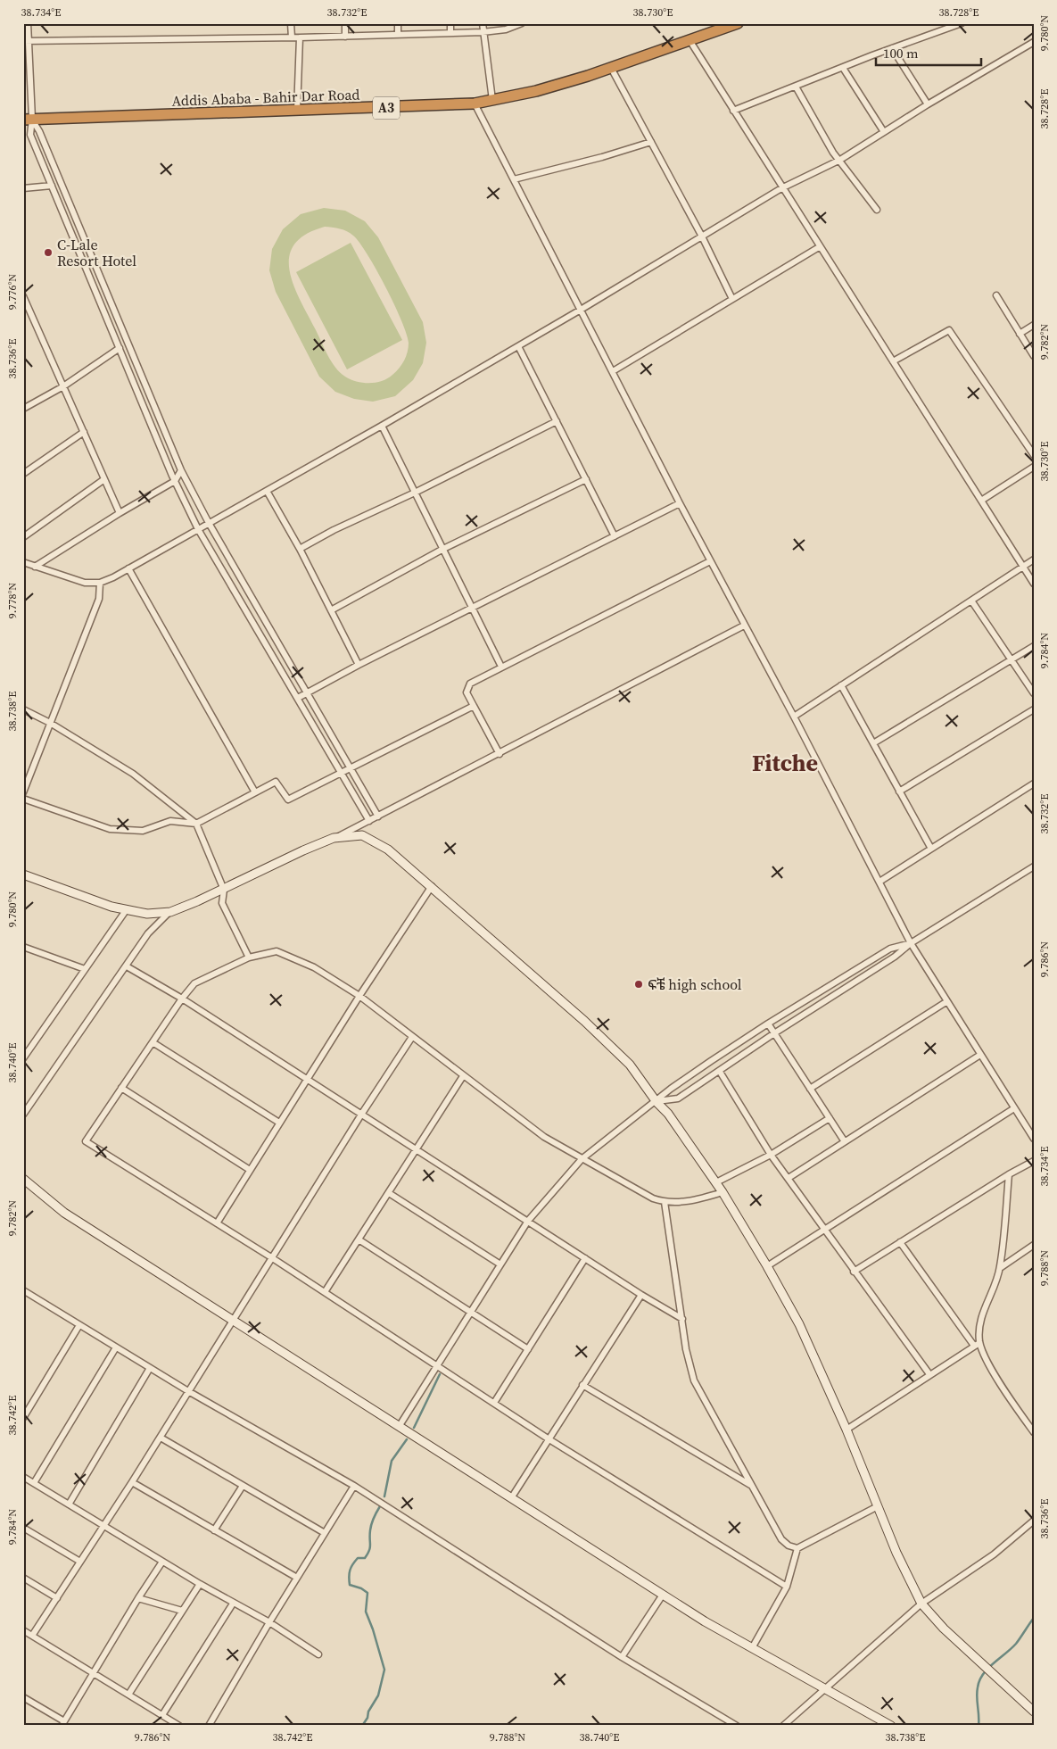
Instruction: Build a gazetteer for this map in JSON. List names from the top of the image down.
{
  "streets": {
    "highway": ["Addis Ababa - Bahir Dar Road", "A3"]
  },
  "districts": ["Fitche"],
  "places": ["C-Lale Resort Hotel", "ፍቼ high school"],
  "scale_bar": "100 m",
  "coordinates": [
    "38.734°E",
    "38.732°E",
    "38.730°E",
    "38.728°E",
    "9.780°N",
    "9.776°N",
    "9.782°N",
    "38.736°E",
    "9.778°N",
    "9.784°N",
    "38.738°E",
    "9.786°N",
    "38.740°E",
    "9.788°N",
    "38.742°E"
  ]
}
